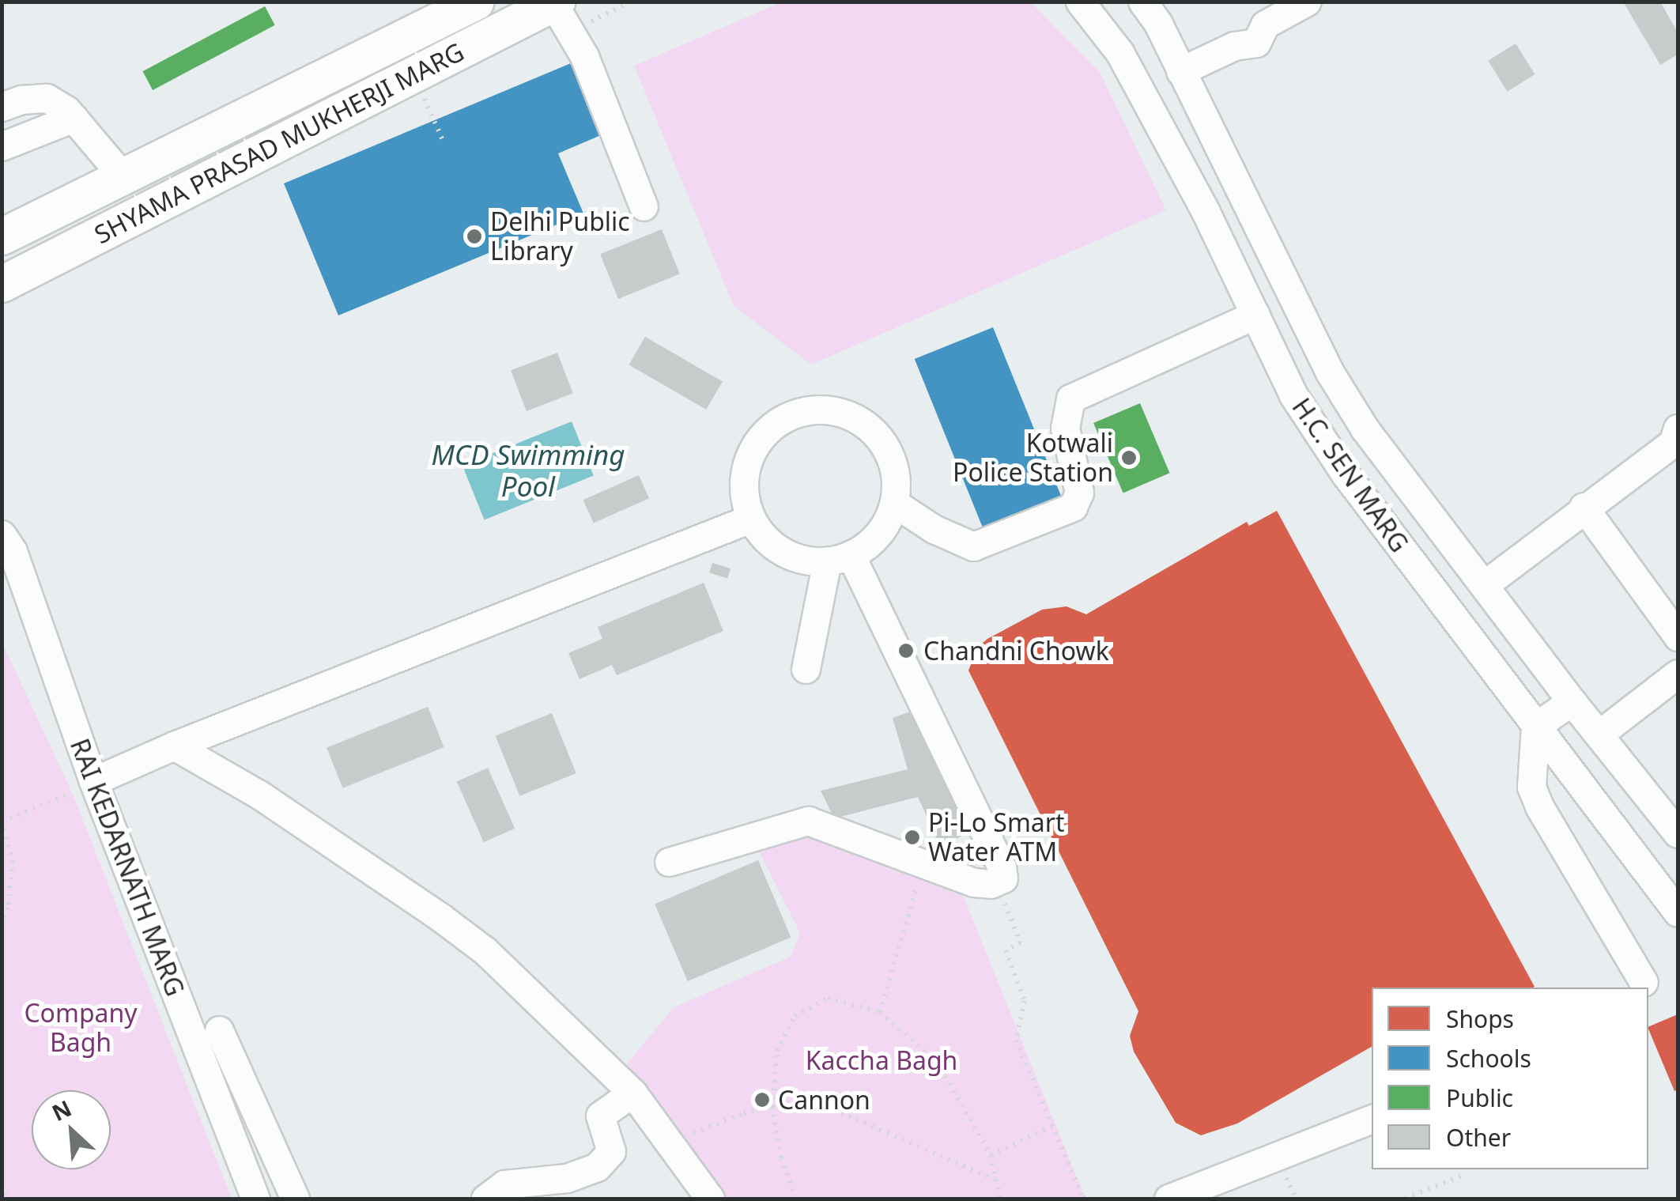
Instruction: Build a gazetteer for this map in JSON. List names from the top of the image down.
{
  "streets": {
    "main road": ["SHYAMA PRASAD MUKHERJI MARG"],
    "street": ["H.C. SEN MARG", "RAI KEDARNATH MARG"]
  },
  "water": ["MCD Swimming Pool"],
  "parks": ["Company Bagh", "Kaccha Bagh"],
  "places": [
    "Delhi Public Library",
    "Kotwali Police Station",
    "Chandni Chowk",
    "Pi-Lo Smart Water ATM",
    "Cannon"
  ],
  "legend": [
    "Shops",
    "Schools",
    "Public",
    "Other"
  ],
  "north": "top left"
}
